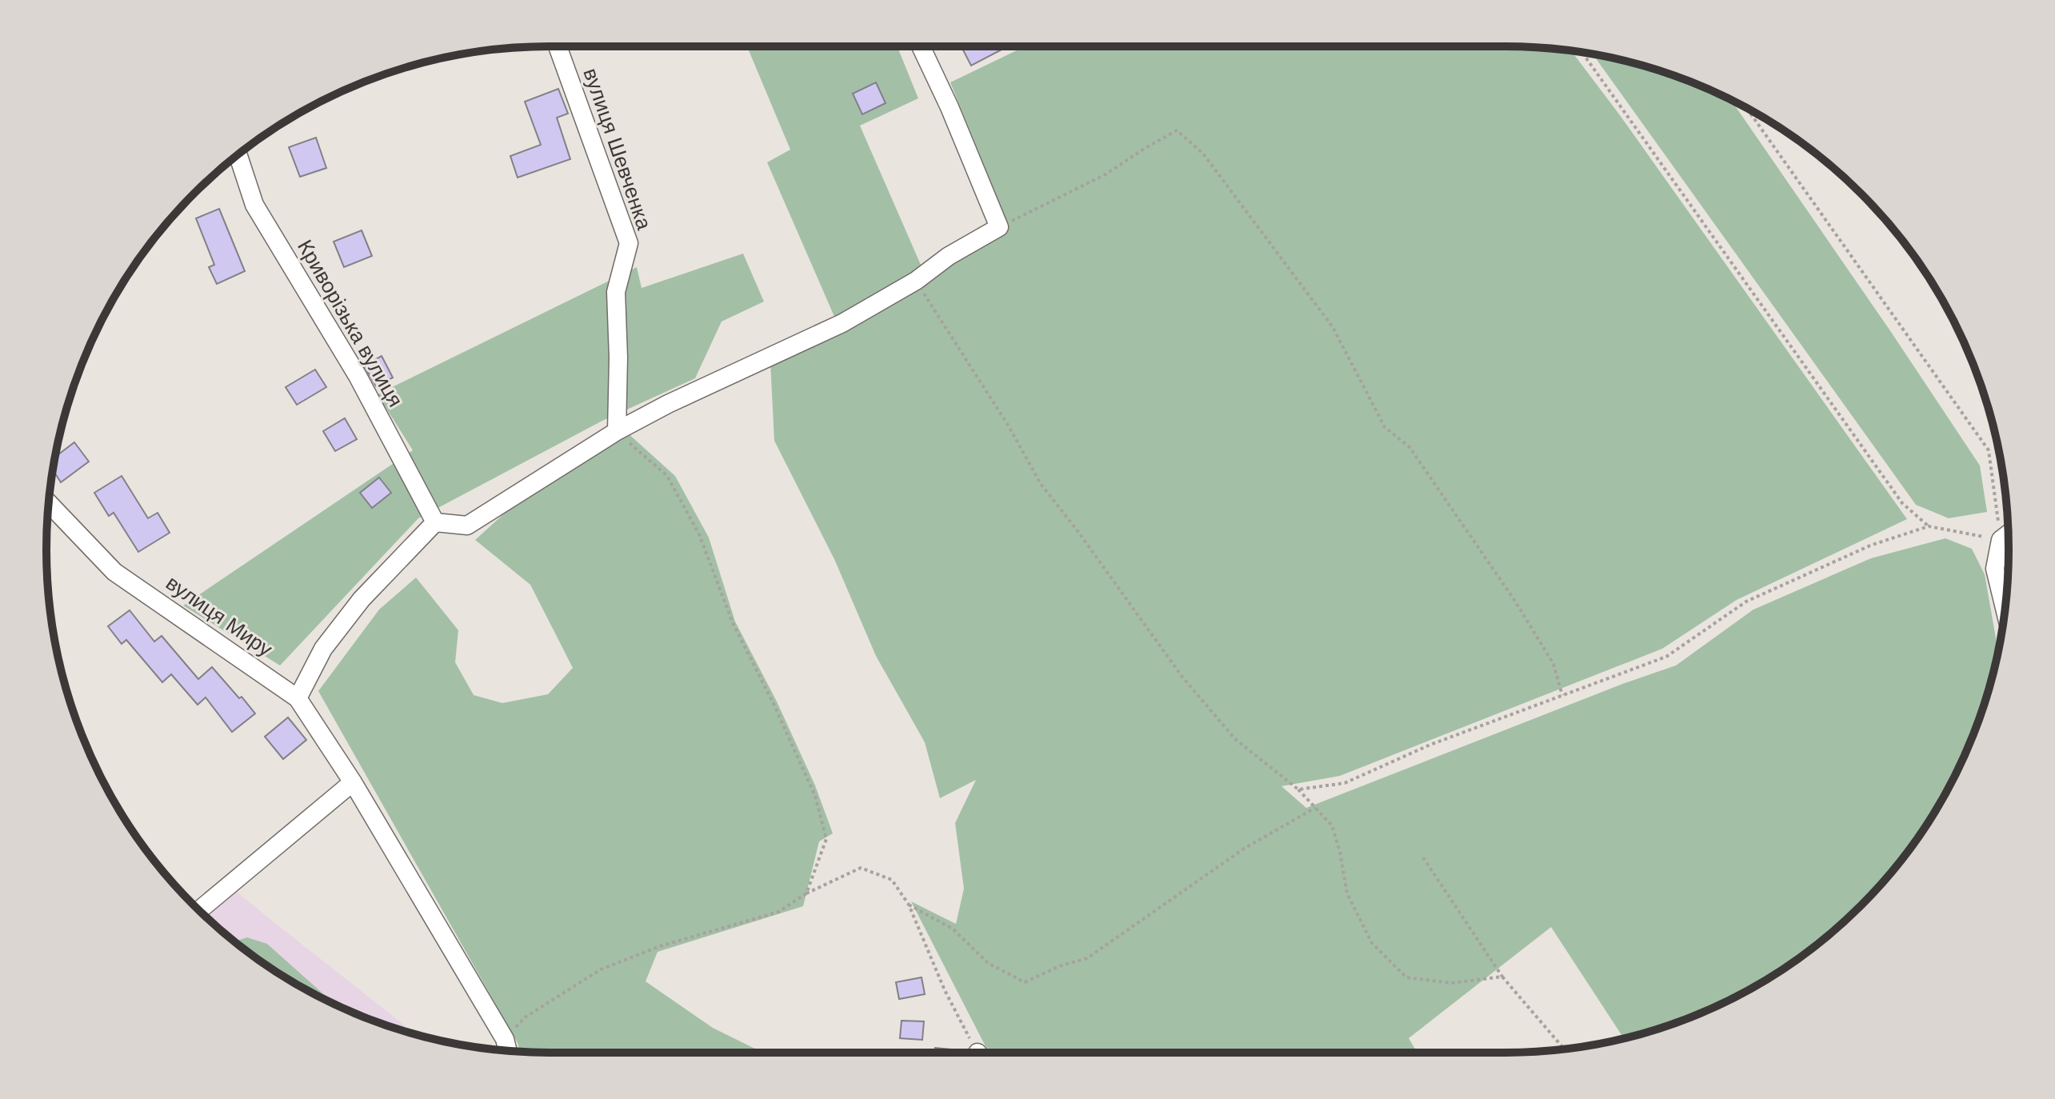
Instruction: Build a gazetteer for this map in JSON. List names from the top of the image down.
{
  "streets": {
    "street": ["вулиця Шевченка", "Криворізька вулиця", "вулиця Миру"]
  }
}
